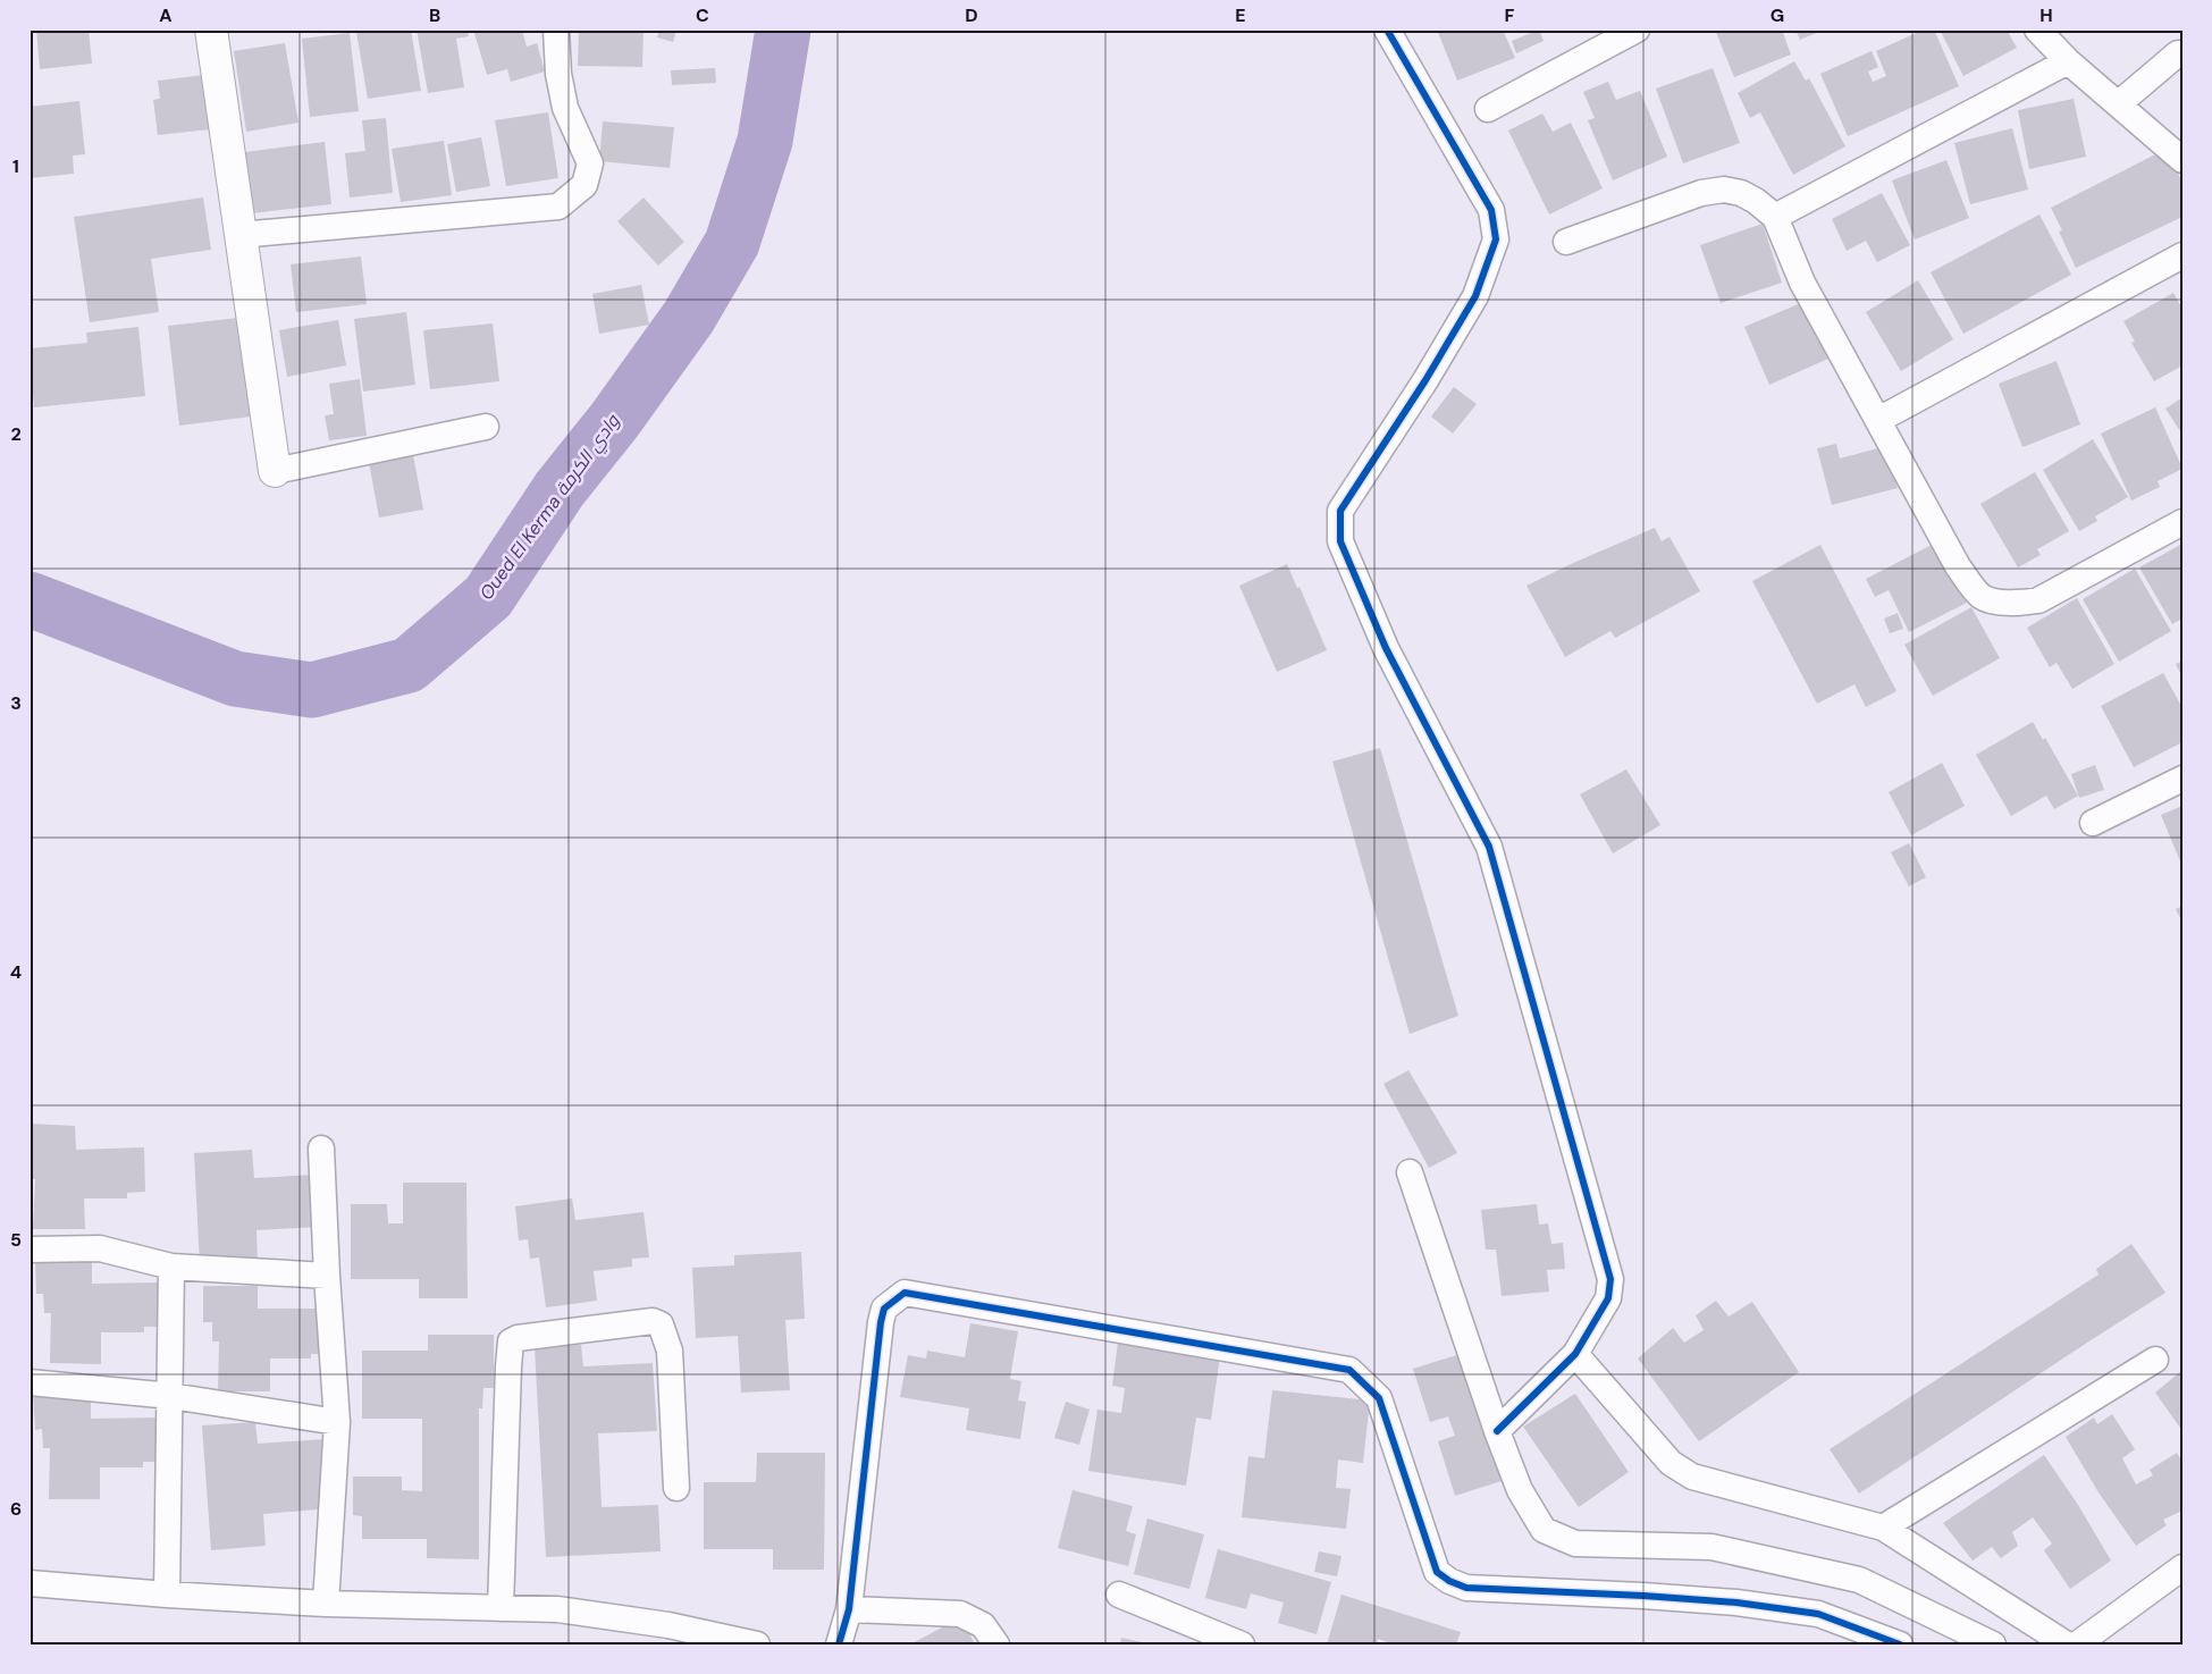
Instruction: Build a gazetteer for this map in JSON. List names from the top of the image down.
{
  "water": ["Oued El Kerma وادي الكرمة"],
  "grid": {
    "columns": [
      "A",
      "B",
      "C",
      "D",
      "E",
      "F",
      "G",
      "H"
    ],
    "rows": [
      "1",
      "2",
      "3",
      "4",
      "5",
      "6"
    ]
  }
}
